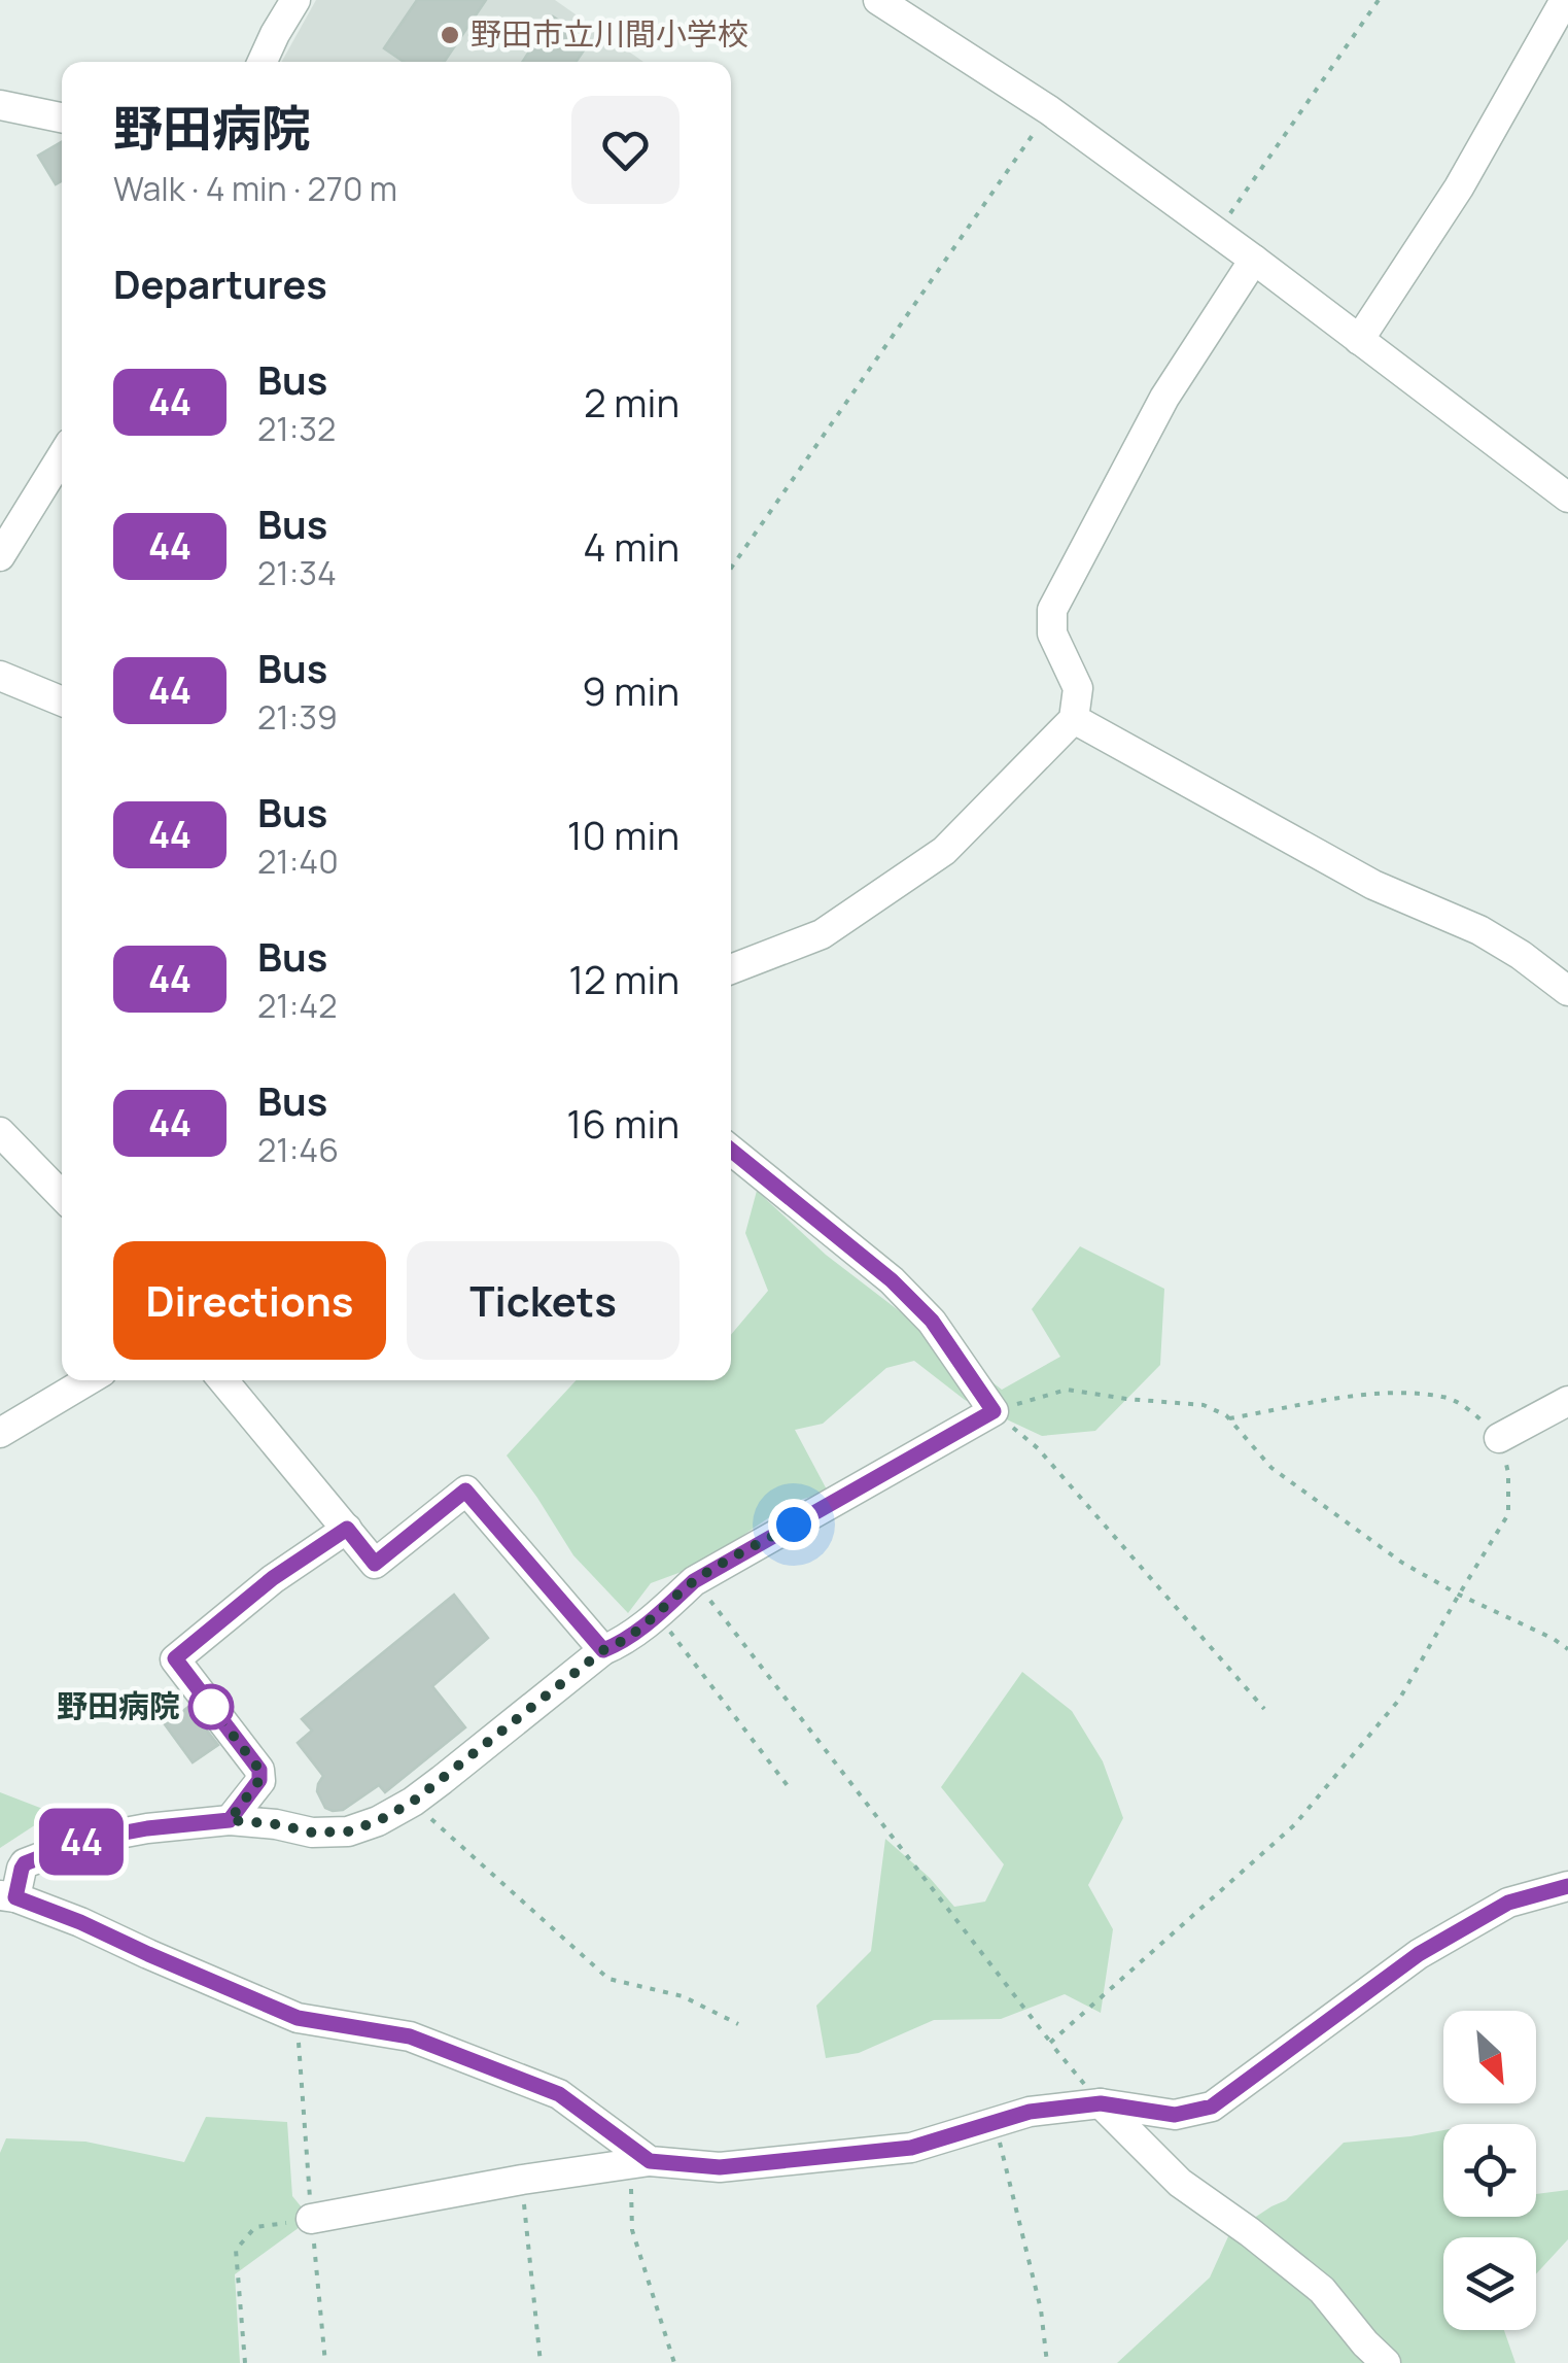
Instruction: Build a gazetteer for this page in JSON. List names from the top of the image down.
{
  "places": ["野田市立川間小学校", "野田病院"],
  "lines": ["bus line 44"],
  "north": "bottom right",
  "page": {
    "on_map": "44",
    "heading": [
      ["野田病院", "Walk · 4 min · 270 m"],
      "Departures"
    ],
    "list": [
      {
        "mark": "44",
        "name": "Bus",
        "note": "21:32",
        "value": "2 min"
      },
      {
        "mark": "44",
        "name": "Bus",
        "note": "21:34",
        "value": "4 min"
      },
      {
        "mark": "44",
        "name": "Bus",
        "note": "21:39",
        "value": "9 min"
      },
      {
        "mark": "44",
        "name": "Bus",
        "note": "21:40",
        "value": "10 min"
      },
      {
        "mark": "44",
        "name": "Bus",
        "note": "21:42",
        "value": "12 min"
      },
      {
        "mark": "44",
        "name": "Bus",
        "note": "21:46",
        "value": "16 min"
      }
    ],
    "buttons": ["Directions", "Tickets"]
  }
}
